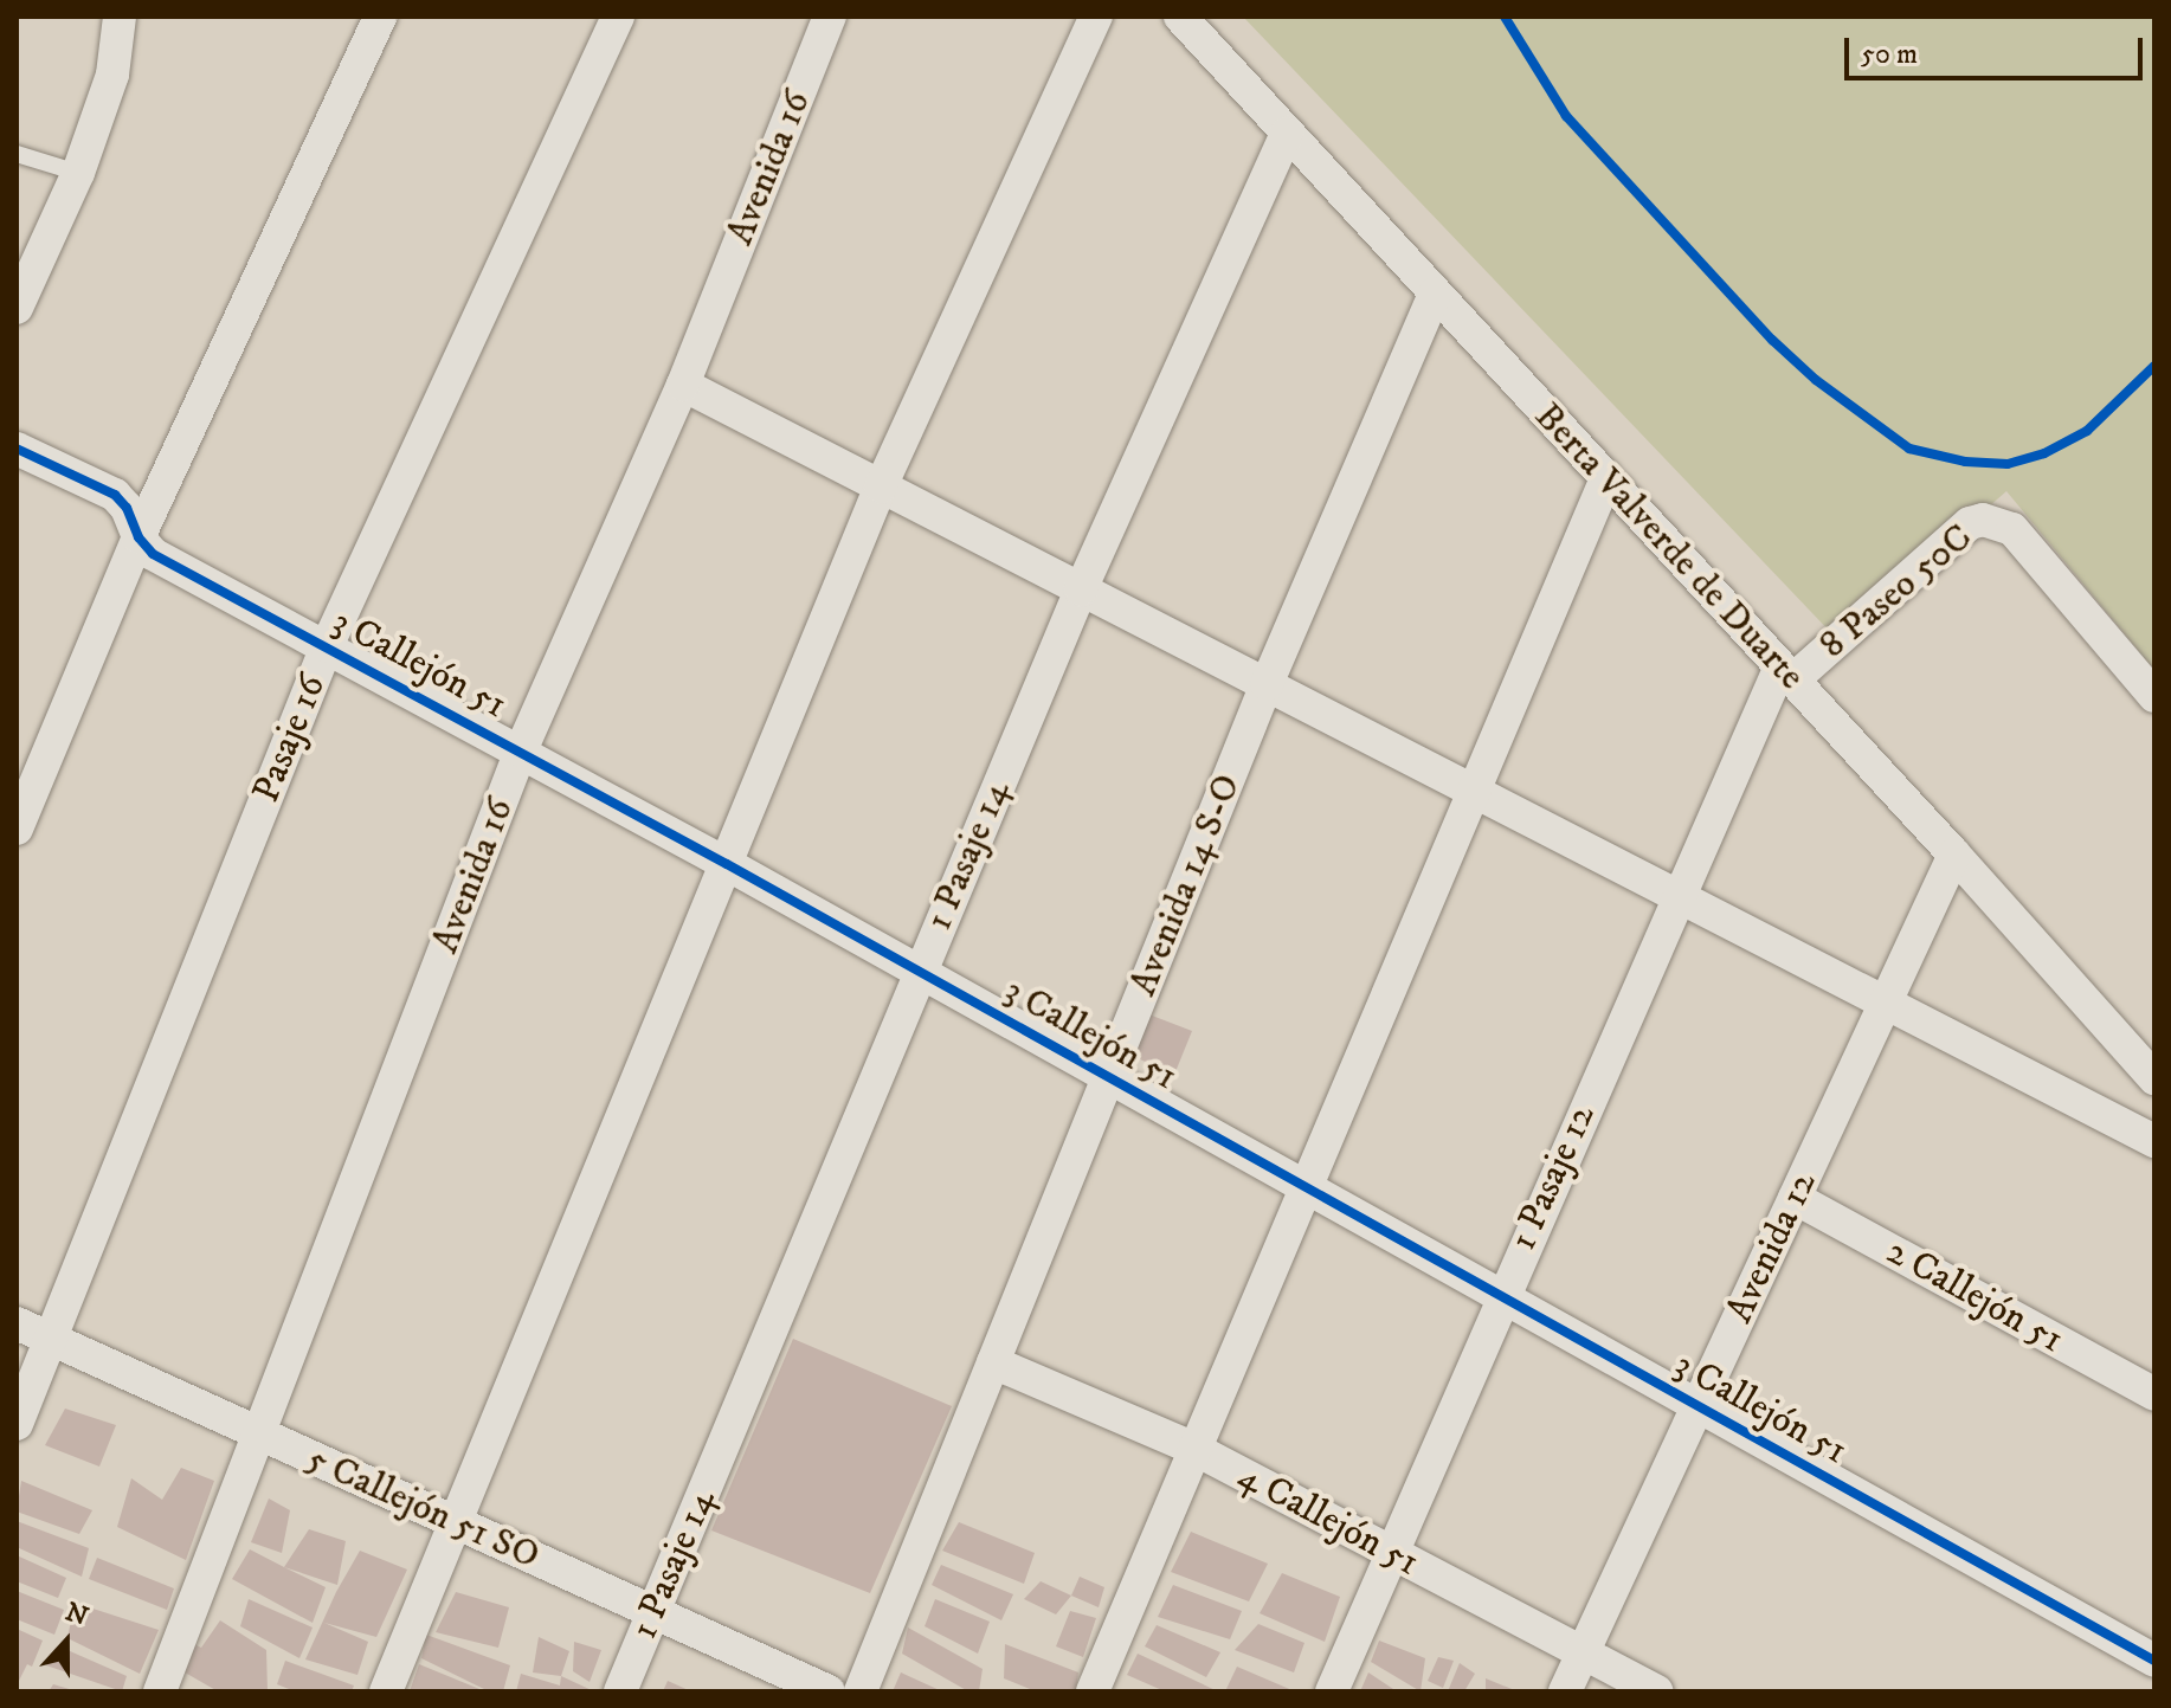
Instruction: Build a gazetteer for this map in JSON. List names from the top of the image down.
{
  "streets": {
    "street": [
      "Avenida 16",
      "Berta Valverde de Duarte",
      "8 Paseo 50C",
      "3 Callejón 51",
      "Pasaje 16",
      "1 Pasaje 14",
      "Avenida 14 S-O",
      "1 Pasaje 12",
      "Avenida 12",
      "2 Callejón 51",
      "5 Callejón 51 SO",
      "4 Callejón 51"
    ]
  },
  "crossings": [
    ["Avenida 16", "3 Callejón 51"],
    ["Avenida 16", "5 Callejón 51 SO"],
    ["Berta Valverde de Duarte", "8 Paseo 50C"],
    ["Berta Valverde de Duarte", "1 Pasaje 14"],
    ["Berta Valverde de Duarte", "Avenida 14 S-O"],
    ["Berta Valverde de Duarte", "1 Pasaje 12"],
    ["Berta Valverde de Duarte", "Avenida 12"],
    ["8 Paseo 50C", "1 Pasaje 12"],
    ["3 Callejón 51", "Pasaje 16"],
    ["3 Callejón 51", "1 Pasaje 14"],
    ["3 Callejón 51", "Avenida 14 S-O"],
    ["3 Callejón 51", "1 Pasaje 12"],
    ["3 Callejón 51", "Avenida 12"],
    ["Pasaje 16", "5 Callejón 51 SO"],
    ["1 Pasaje 14", "5 Callejón 51 SO"],
    ["Avenida 14 S-O", "4 Callejón 51"],
    ["1 Pasaje 12", "4 Callejón 51"],
    ["Avenida 12", "2 Callejón 51"],
    ["Avenida 12", "4 Callejón 51"]
  ],
  "scale_bar": "50 m",
  "north": "top"
}
